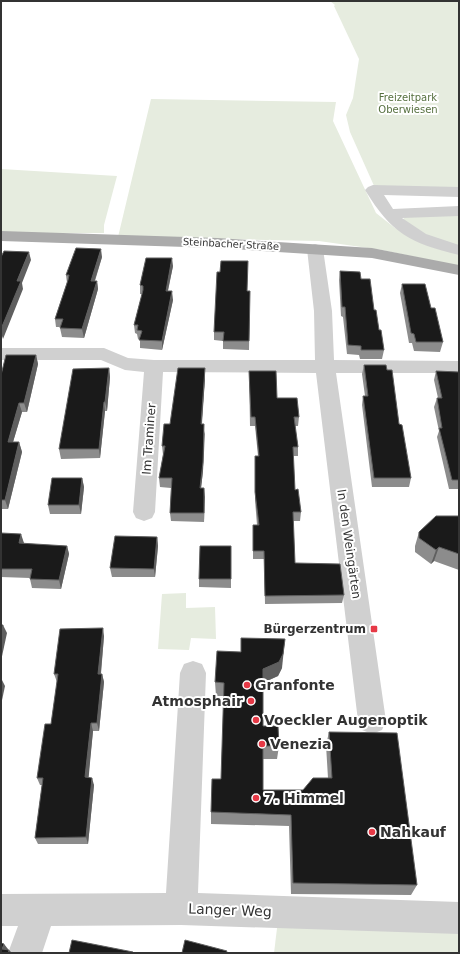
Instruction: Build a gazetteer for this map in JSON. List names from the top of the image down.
{
  "streets": {
    "main road": ["Steinbacher Straße"],
    "street": ["Im Traminer", "In den Weingärten", "Langer Weg"]
  },
  "crossings": [
    ["Steinbacher Straße", "In den Weingärten"]
  ],
  "parks": ["Freizeitpark Oberwiesen"],
  "places": {
    "transit": ["Bürgerzentrum"],
    "other": [
      "Granfonte",
      "Atmosphair",
      "Voeckler Augenoptik",
      "Venezia",
      "7. Himmel",
      "Nahkauf"
    ]
  }
}
